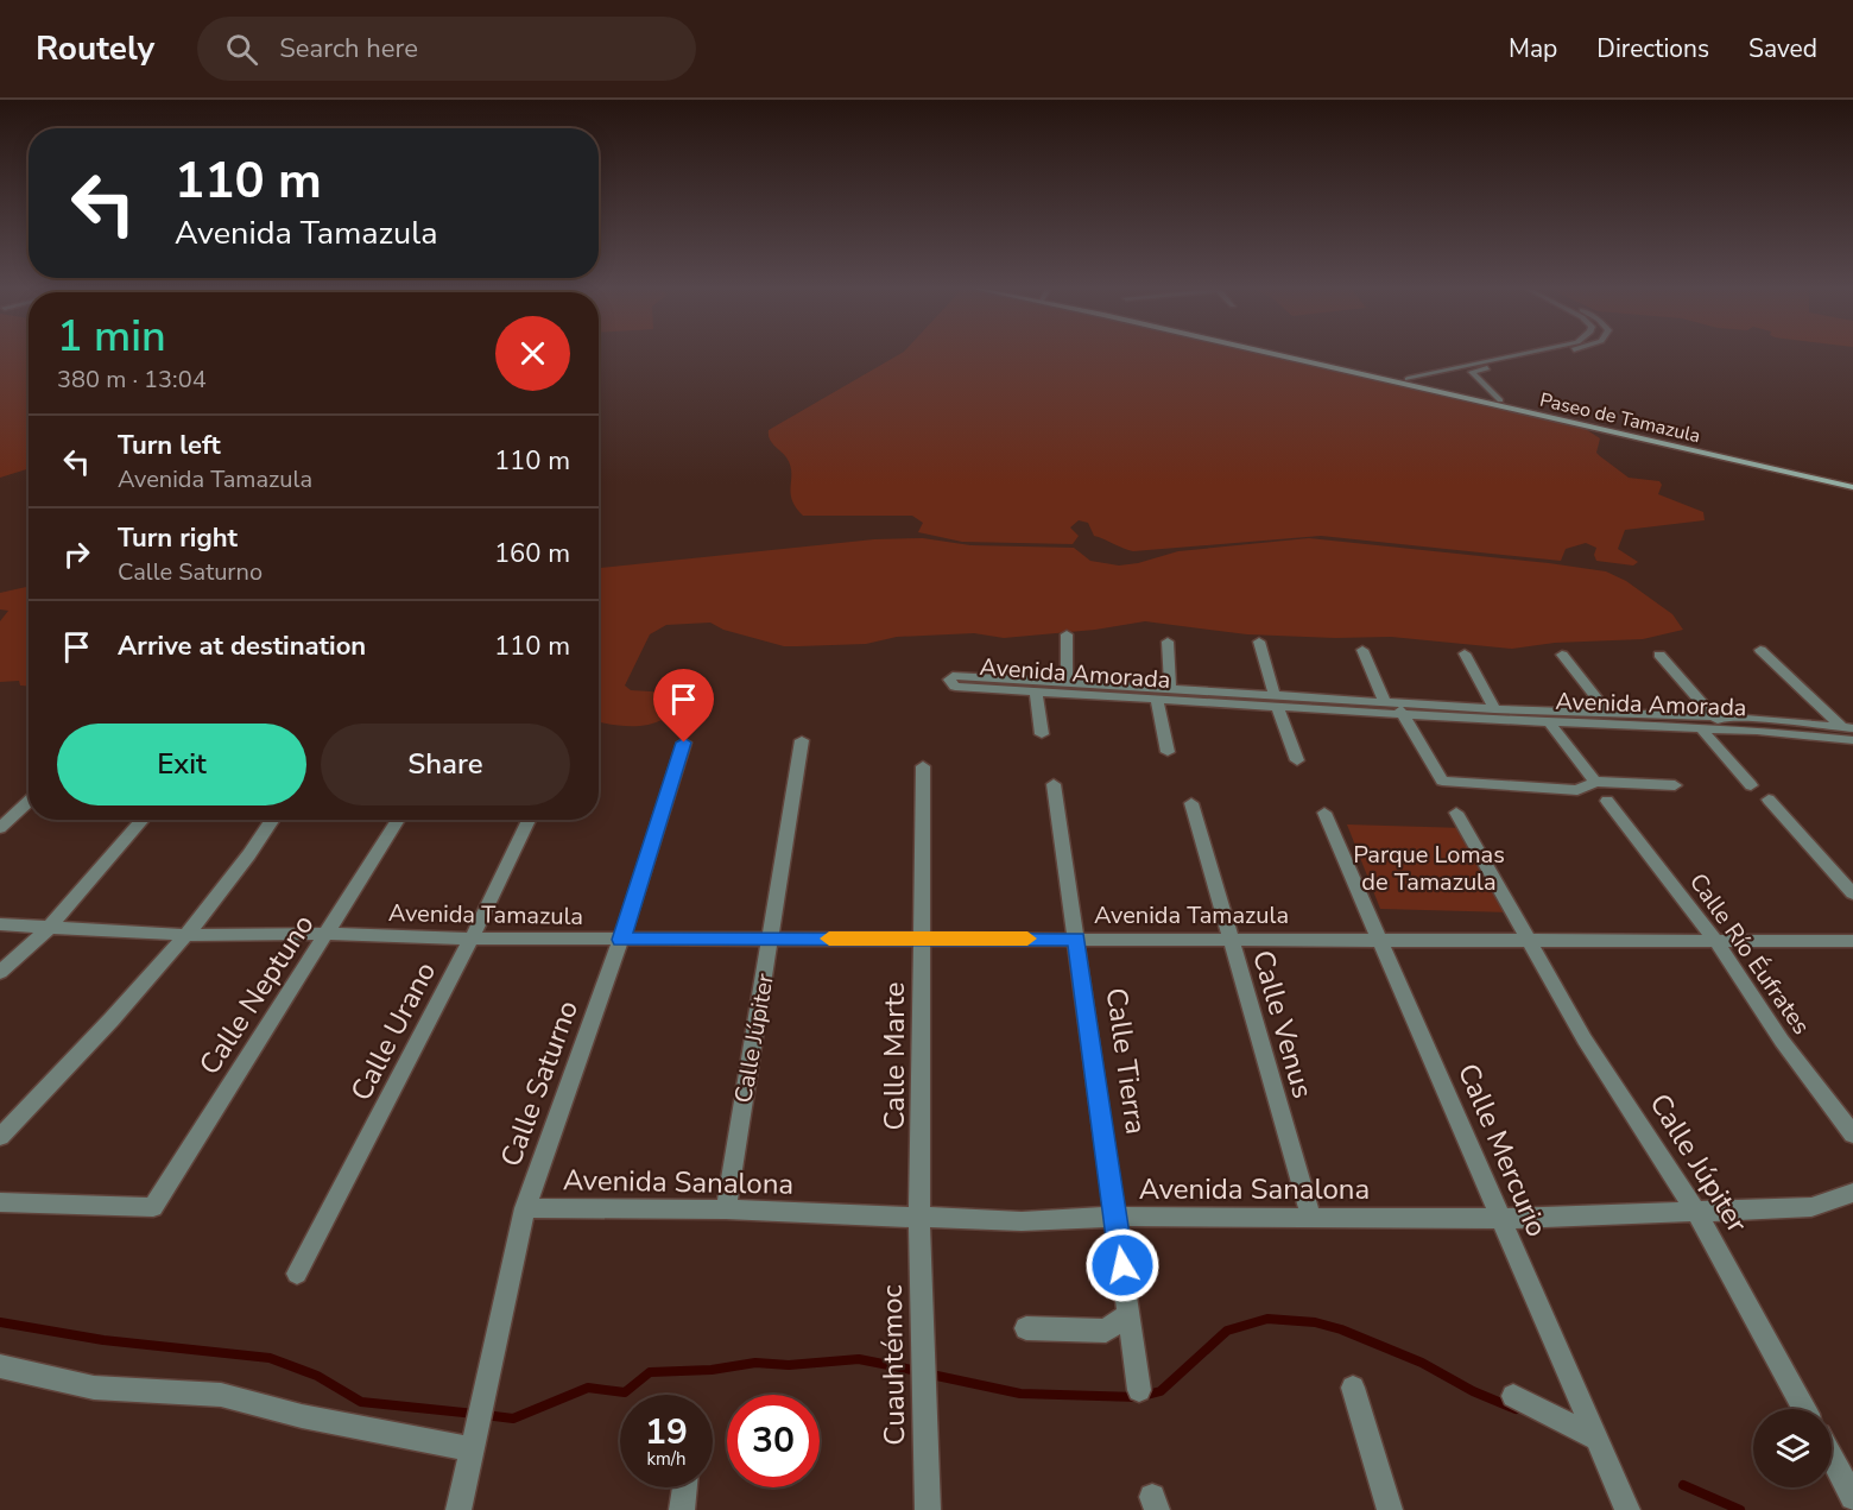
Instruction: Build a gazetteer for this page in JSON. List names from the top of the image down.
{
  "streets": {
    "main road": ["Paseo de Tamazula"],
    "street": [
      "Avenida Amorada",
      "Avenida Tamazula",
      "Calle Río Éufrates",
      "Calle Neptuno",
      "Calle Venus",
      "Calle Urano",
      "Calle Júpiter",
      "Calle Marte",
      "Calle Tierra",
      "Calle Saturno",
      "Calle Mercurio",
      "Avenida Sanalona",
      "Cuauhtémoc"
    ]
  },
  "crossings": [
    ["Avenida Tamazula", "Calle Río Éufrates"],
    ["Avenida Tamazula", "Calle Neptuno"],
    ["Avenida Tamazula", "Calle Venus"],
    ["Avenida Tamazula", "Calle Urano"],
    ["Avenida Tamazula", "Calle Júpiter"],
    ["Avenida Tamazula", "Calle Marte"],
    ["Avenida Tamazula", "Calle Tierra"],
    ["Avenida Tamazula", "Calle Saturno"],
    ["Avenida Tamazula", "Calle Mercurio"],
    ["Calle Venus", "Avenida Sanalona"],
    ["Calle Júpiter", "Avenida Sanalona"],
    ["Calle Marte", "Avenida Sanalona"],
    ["Calle Marte", "Cuauhtémoc"],
    ["Calle Tierra", "Avenida Sanalona"],
    ["Calle Saturno", "Avenida Sanalona"],
    ["Calle Mercurio", "Avenida Sanalona"],
    ["Avenida Sanalona", "Cuauhtémoc"]
  ],
  "parks": ["Parque Lomas de Tamazula"],
  "page": {
    "header": "Routely",
    "search": "Search here",
    "nav": ["Map", "Directions", "Saved"],
    "turn": ["110 m", "Avenida Tamazula"],
    "heading": ["1 min", "380 m · 13:04"],
    "list": [
      {
        "name": "Turn left",
        "note": "Avenida Tamazula",
        "value": "110 m"
      },
      {
        "name": "Turn right",
        "note": "Calle Saturno",
        "value": "160 m"
      },
      {
        "name": "Arrive at destination",
        "value": "110 m"
      }
    ],
    "buttons": ["Exit", "Share"],
    "speed": "19 km/h",
    "limit": "30"
  }
}
